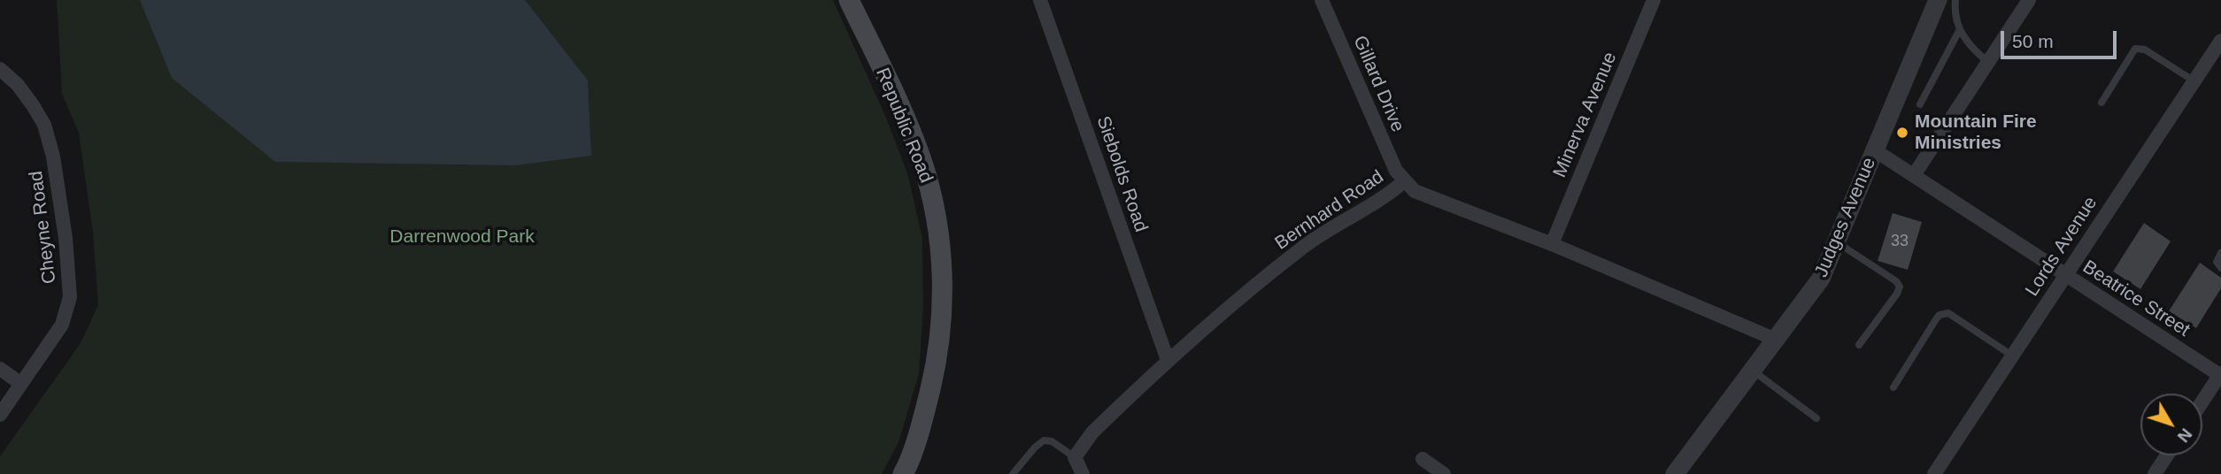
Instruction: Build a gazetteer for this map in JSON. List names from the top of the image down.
{
  "streets": {
    "main road": ["Republic Road"],
    "street": [
      "Gillard Drive",
      "Minerva Avenue",
      "Siebolds Road",
      "Bernhard Road",
      "Judges Avenue",
      "Cheyne Road",
      "Lords Avenue",
      "Beatrice Street"
    ]
  },
  "crossings": [
    ["Gillard Drive", "Bernhard Road"],
    ["Minerva Avenue", "Bernhard Road"],
    ["Siebolds Road", "Bernhard Road"],
    ["Bernhard Road", "Judges Avenue"],
    ["Judges Avenue", "Beatrice Street"],
    ["Lords Avenue", "Beatrice Street"]
  ],
  "parks": ["Darrenwood Park"],
  "places": ["Mountain Fire Ministries"],
  "house_numbers": ["33"],
  "scale_bar": "50 m",
  "north": "bottom right"
}
